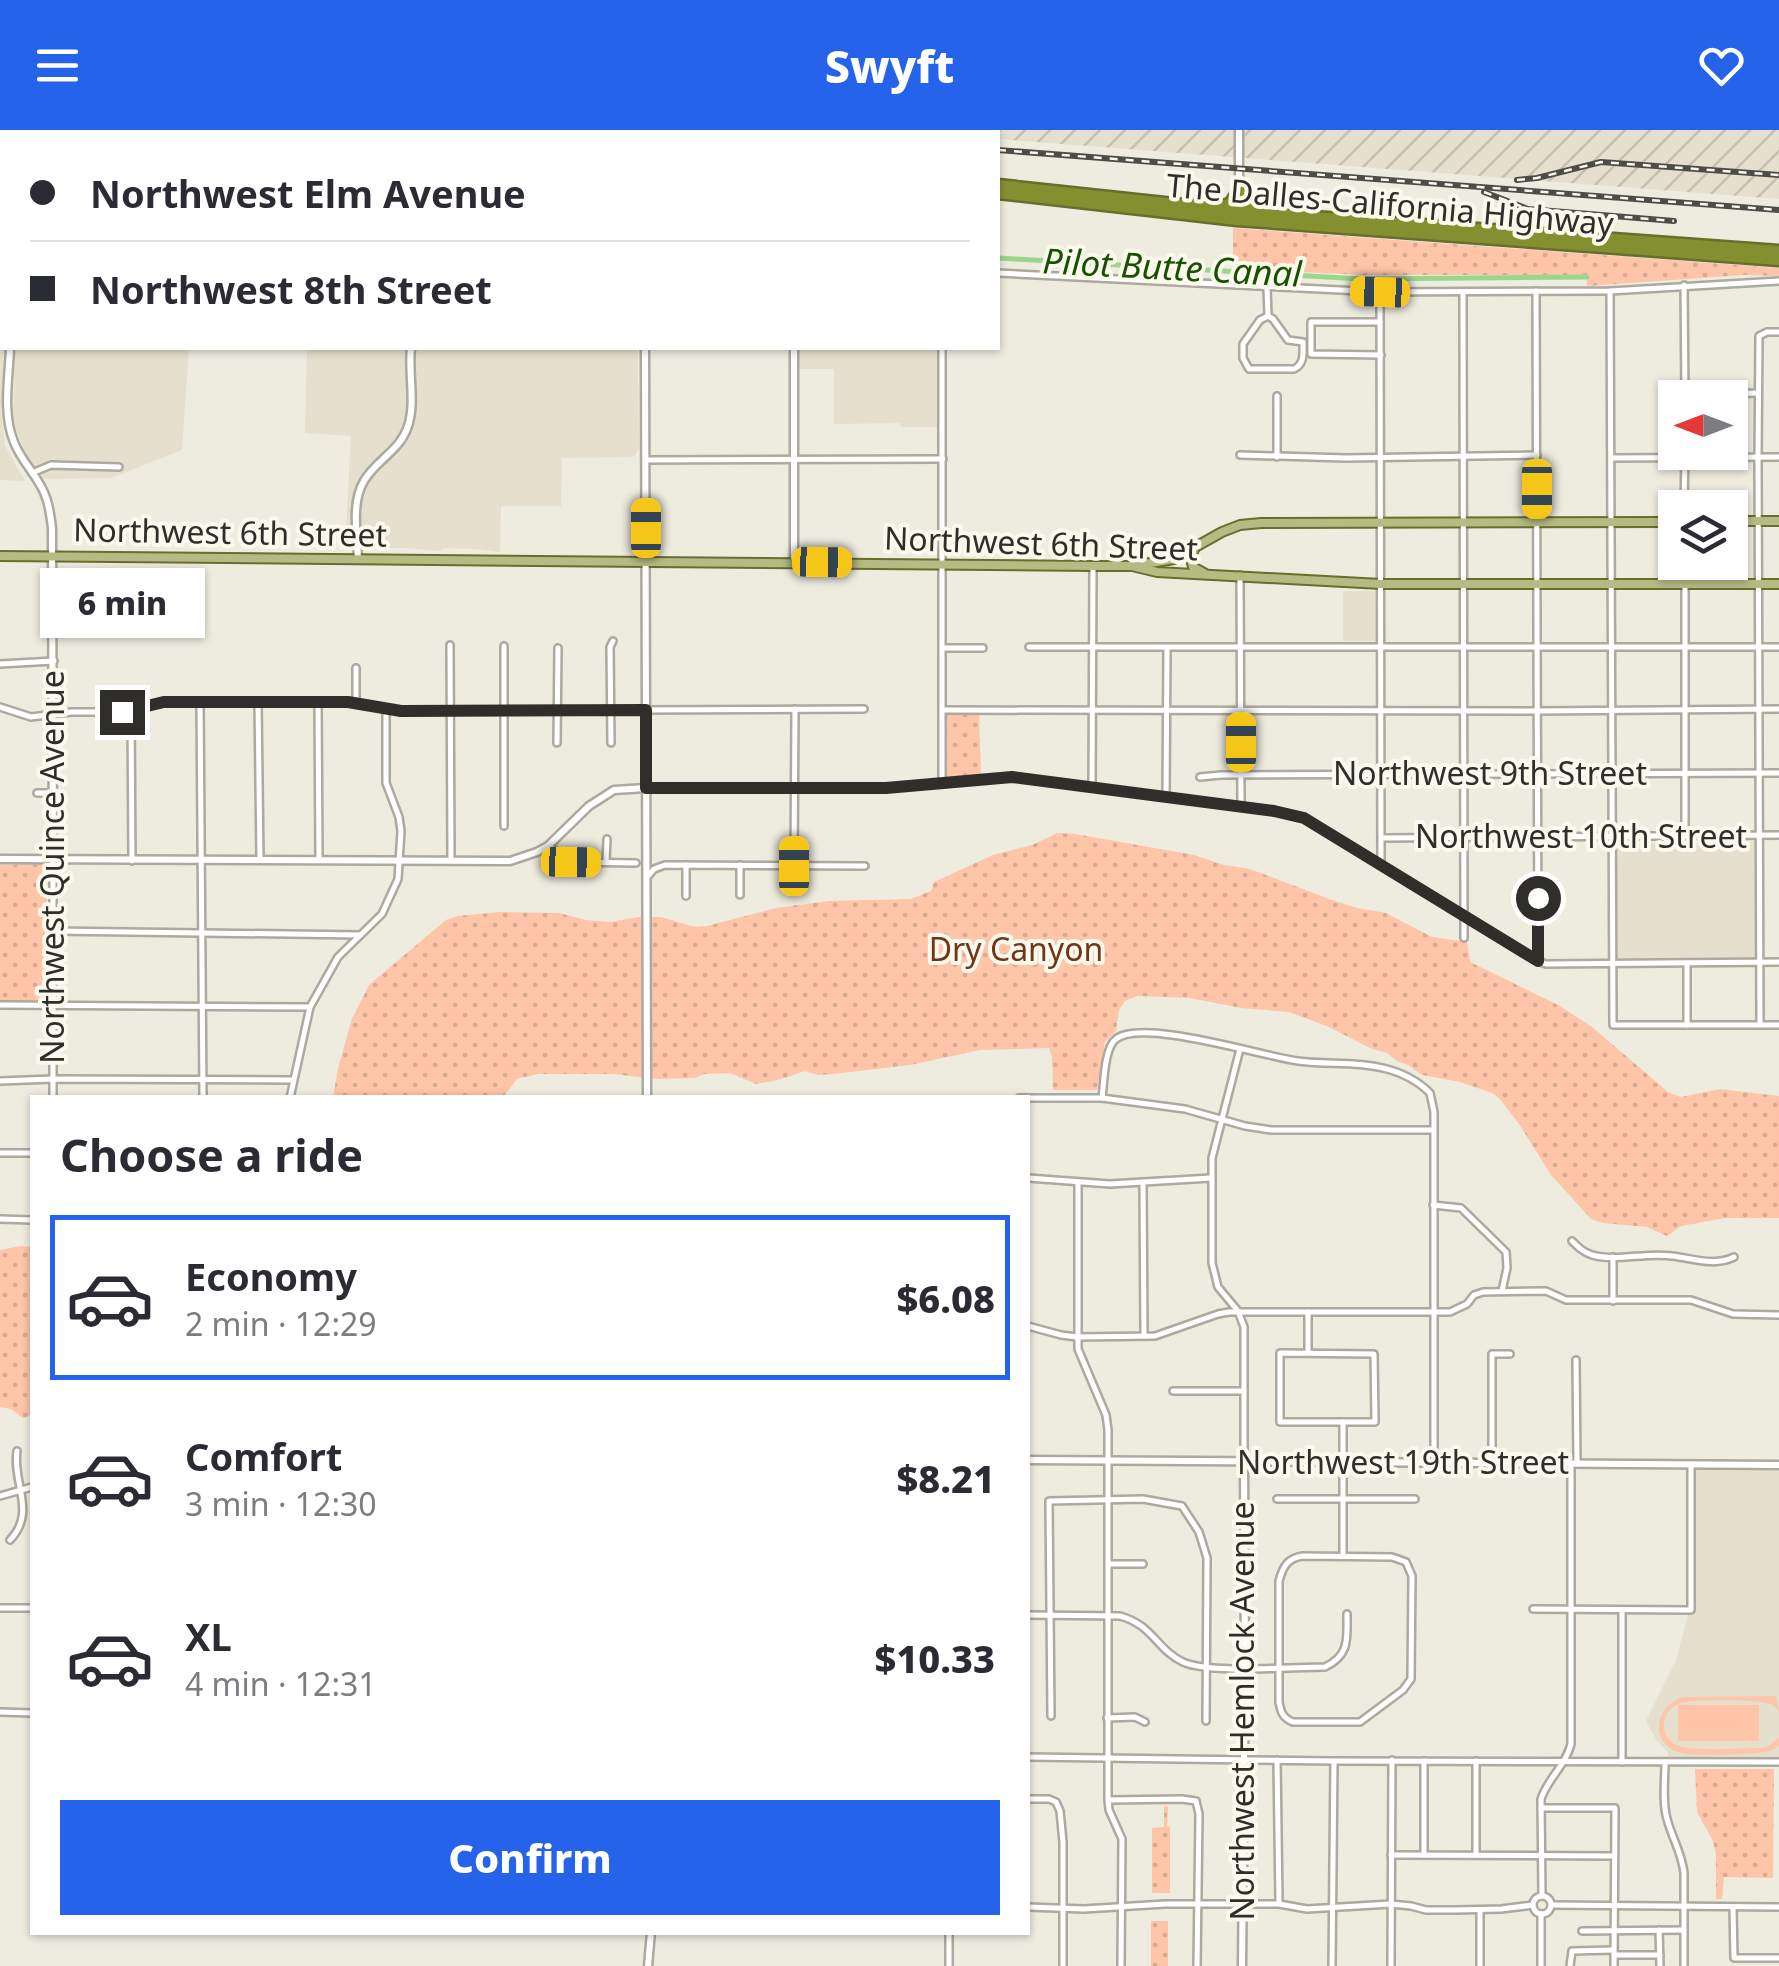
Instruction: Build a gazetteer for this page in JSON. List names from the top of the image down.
{
  "streets": {
    "highway": ["The Dalles-California Highway"],
    "main road": ["Northwest 6th Street"],
    "street": [
      "Northwest 9th Street",
      "Northwest 10th Street",
      "Northwest Quince Avenue",
      "Northwest 19th Street",
      "Northwest Hemlock Avenue"
    ]
  },
  "crossings": [
    ["Northwest 6th Street", "Northwest Quince Avenue"],
    ["Northwest 19th Street", "Northwest Hemlock Avenue"]
  ],
  "water": ["Pilot Butte Canal"],
  "parks": ["Dry Canyon"],
  "north": "left",
  "page": {
    "header": "Swyft",
    "banner": ["Northwest Elm Avenue", "Northwest 8th Street"],
    "bubble": "6 min",
    "heading": "Choose a ride",
    "list": [
      {
        "name": "Economy",
        "note": "2 min · 12:29",
        "value": "$6.08"
      },
      {
        "name": "Comfort",
        "note": "3 min · 12:30",
        "value": "$8.21"
      },
      {
        "name": "XL",
        "note": "4 min · 12:31",
        "value": "$10.33"
      }
    ],
    "buttons": "Confirm"
  }
}
